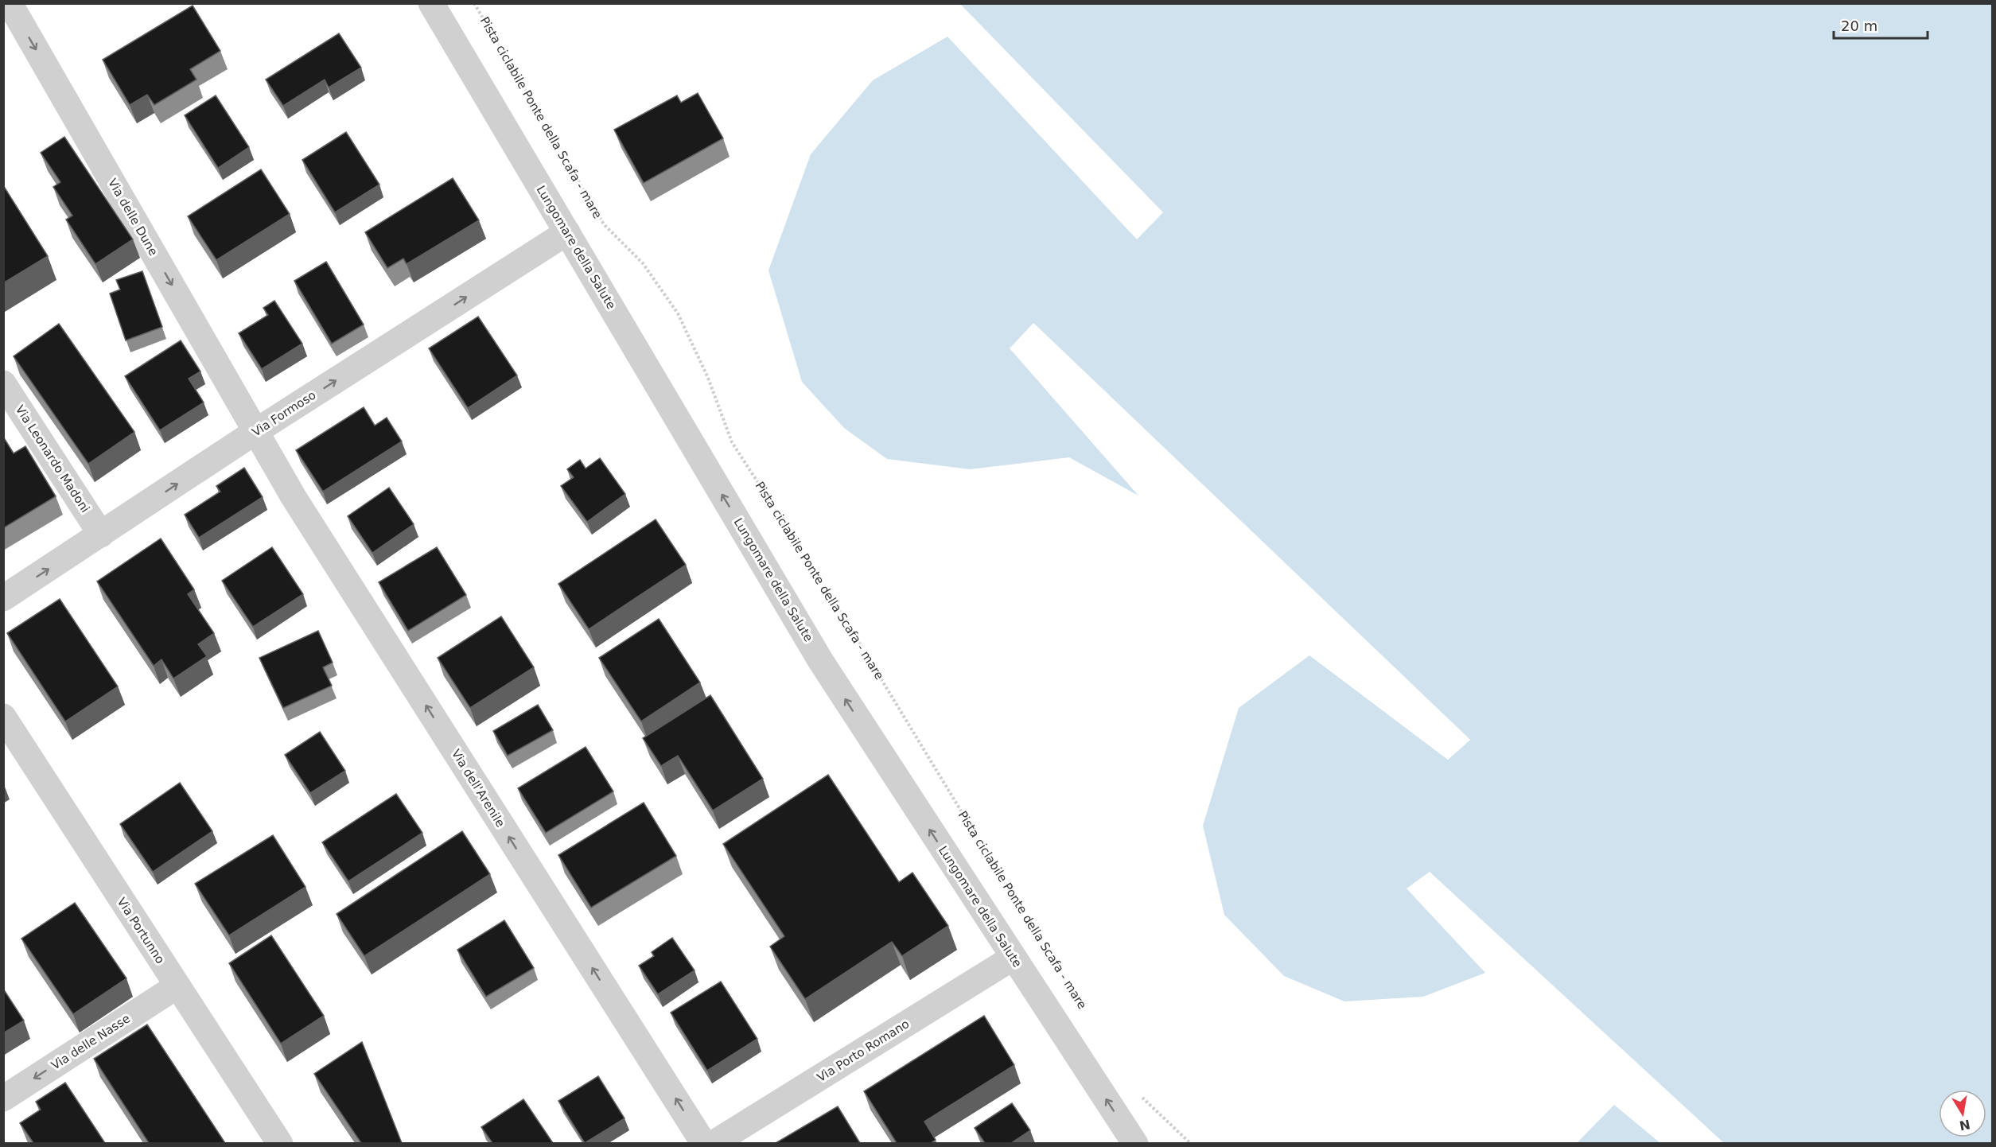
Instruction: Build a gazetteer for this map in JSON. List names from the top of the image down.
{
  "streets": {
    "street": [
      "Via delle Dune",
      "Lungomare della Salute",
      "Via Formoso",
      "Via Leonardo Madoni",
      "Via dell'Arenile",
      "Via Portunno",
      "Via delle Nasse",
      "Via Porto Romano"
    ],
    "path": ["Pista ciclabile Ponte della Scafa - mare"]
  },
  "crossings": [
    ["Via delle Dune", "Via Formoso"],
    ["Via delle Dune", "Via dell'Arenile"],
    ["Lungomare della Salute", "Via Formoso"],
    ["Lungomare della Salute", "Via Porto Romano"],
    ["Via Formoso", "Via Leonardo Madoni"],
    ["Via Formoso", "Via dell'Arenile"],
    ["Via Portunno", "Via delle Nasse"]
  ],
  "one_way": [
    "Via delle Dune",
    "Lungomare della Salute",
    "Via Formoso",
    "Via dell'Arenile",
    "Via delle Nasse"
  ],
  "scale_bar": "20 m",
  "north": "bottom"
}
